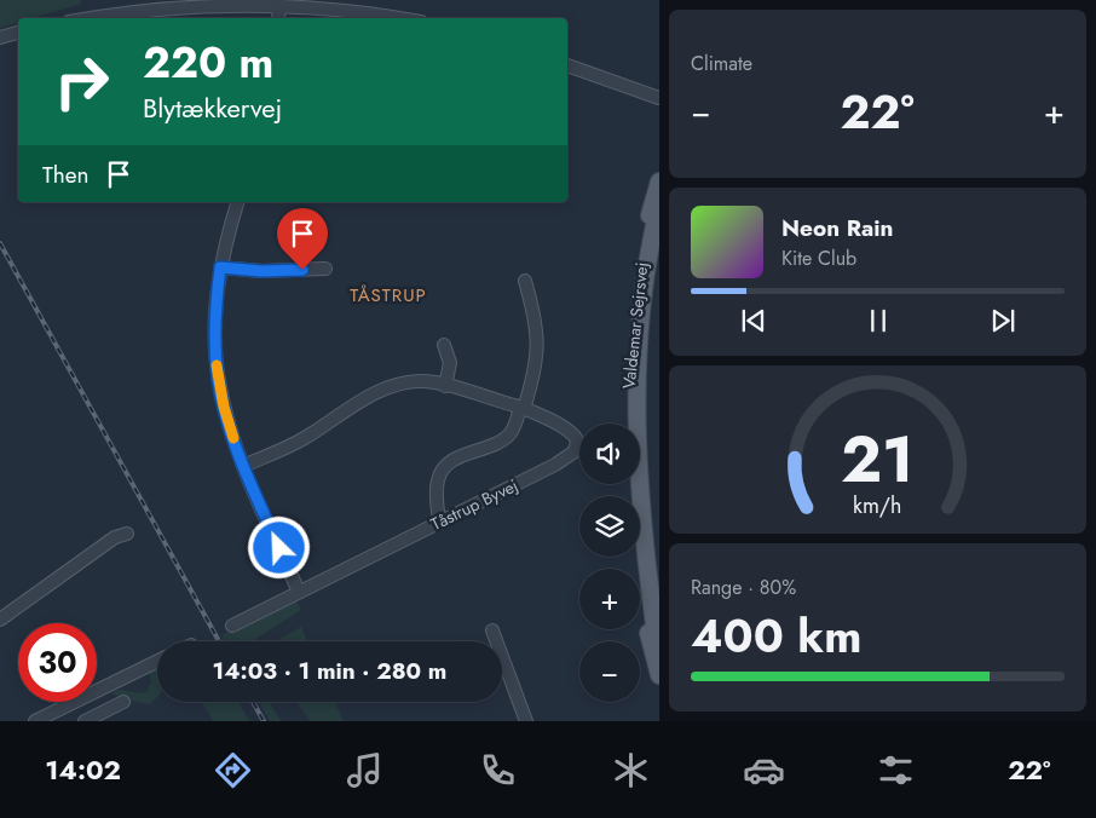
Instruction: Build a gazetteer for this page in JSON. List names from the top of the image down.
{
  "streets": {
    "main road": ["Valdemar Sejrsvej"],
    "street": ["Tåstrup Byvej"]
  },
  "districts": ["TÅSTRUP"],
  "page": {
    "tile": [
      "Climate",
      ["Range · 80%", "400 km"]
    ],
    "turn": ["220 m", "Blytækkervej"],
    "heat": ["−", "22°", "+"],
    "then": "Then",
    "song": ["Neon Rain", "Kite Club"],
    "map_buttons": ["+", "−"],
    "limit": "30",
    "trip": "14:03 · 1 min · 280 m",
    "tabs": ["14:02", "22°"],
    "gauge": ["21", "km/h"]
  }
}
